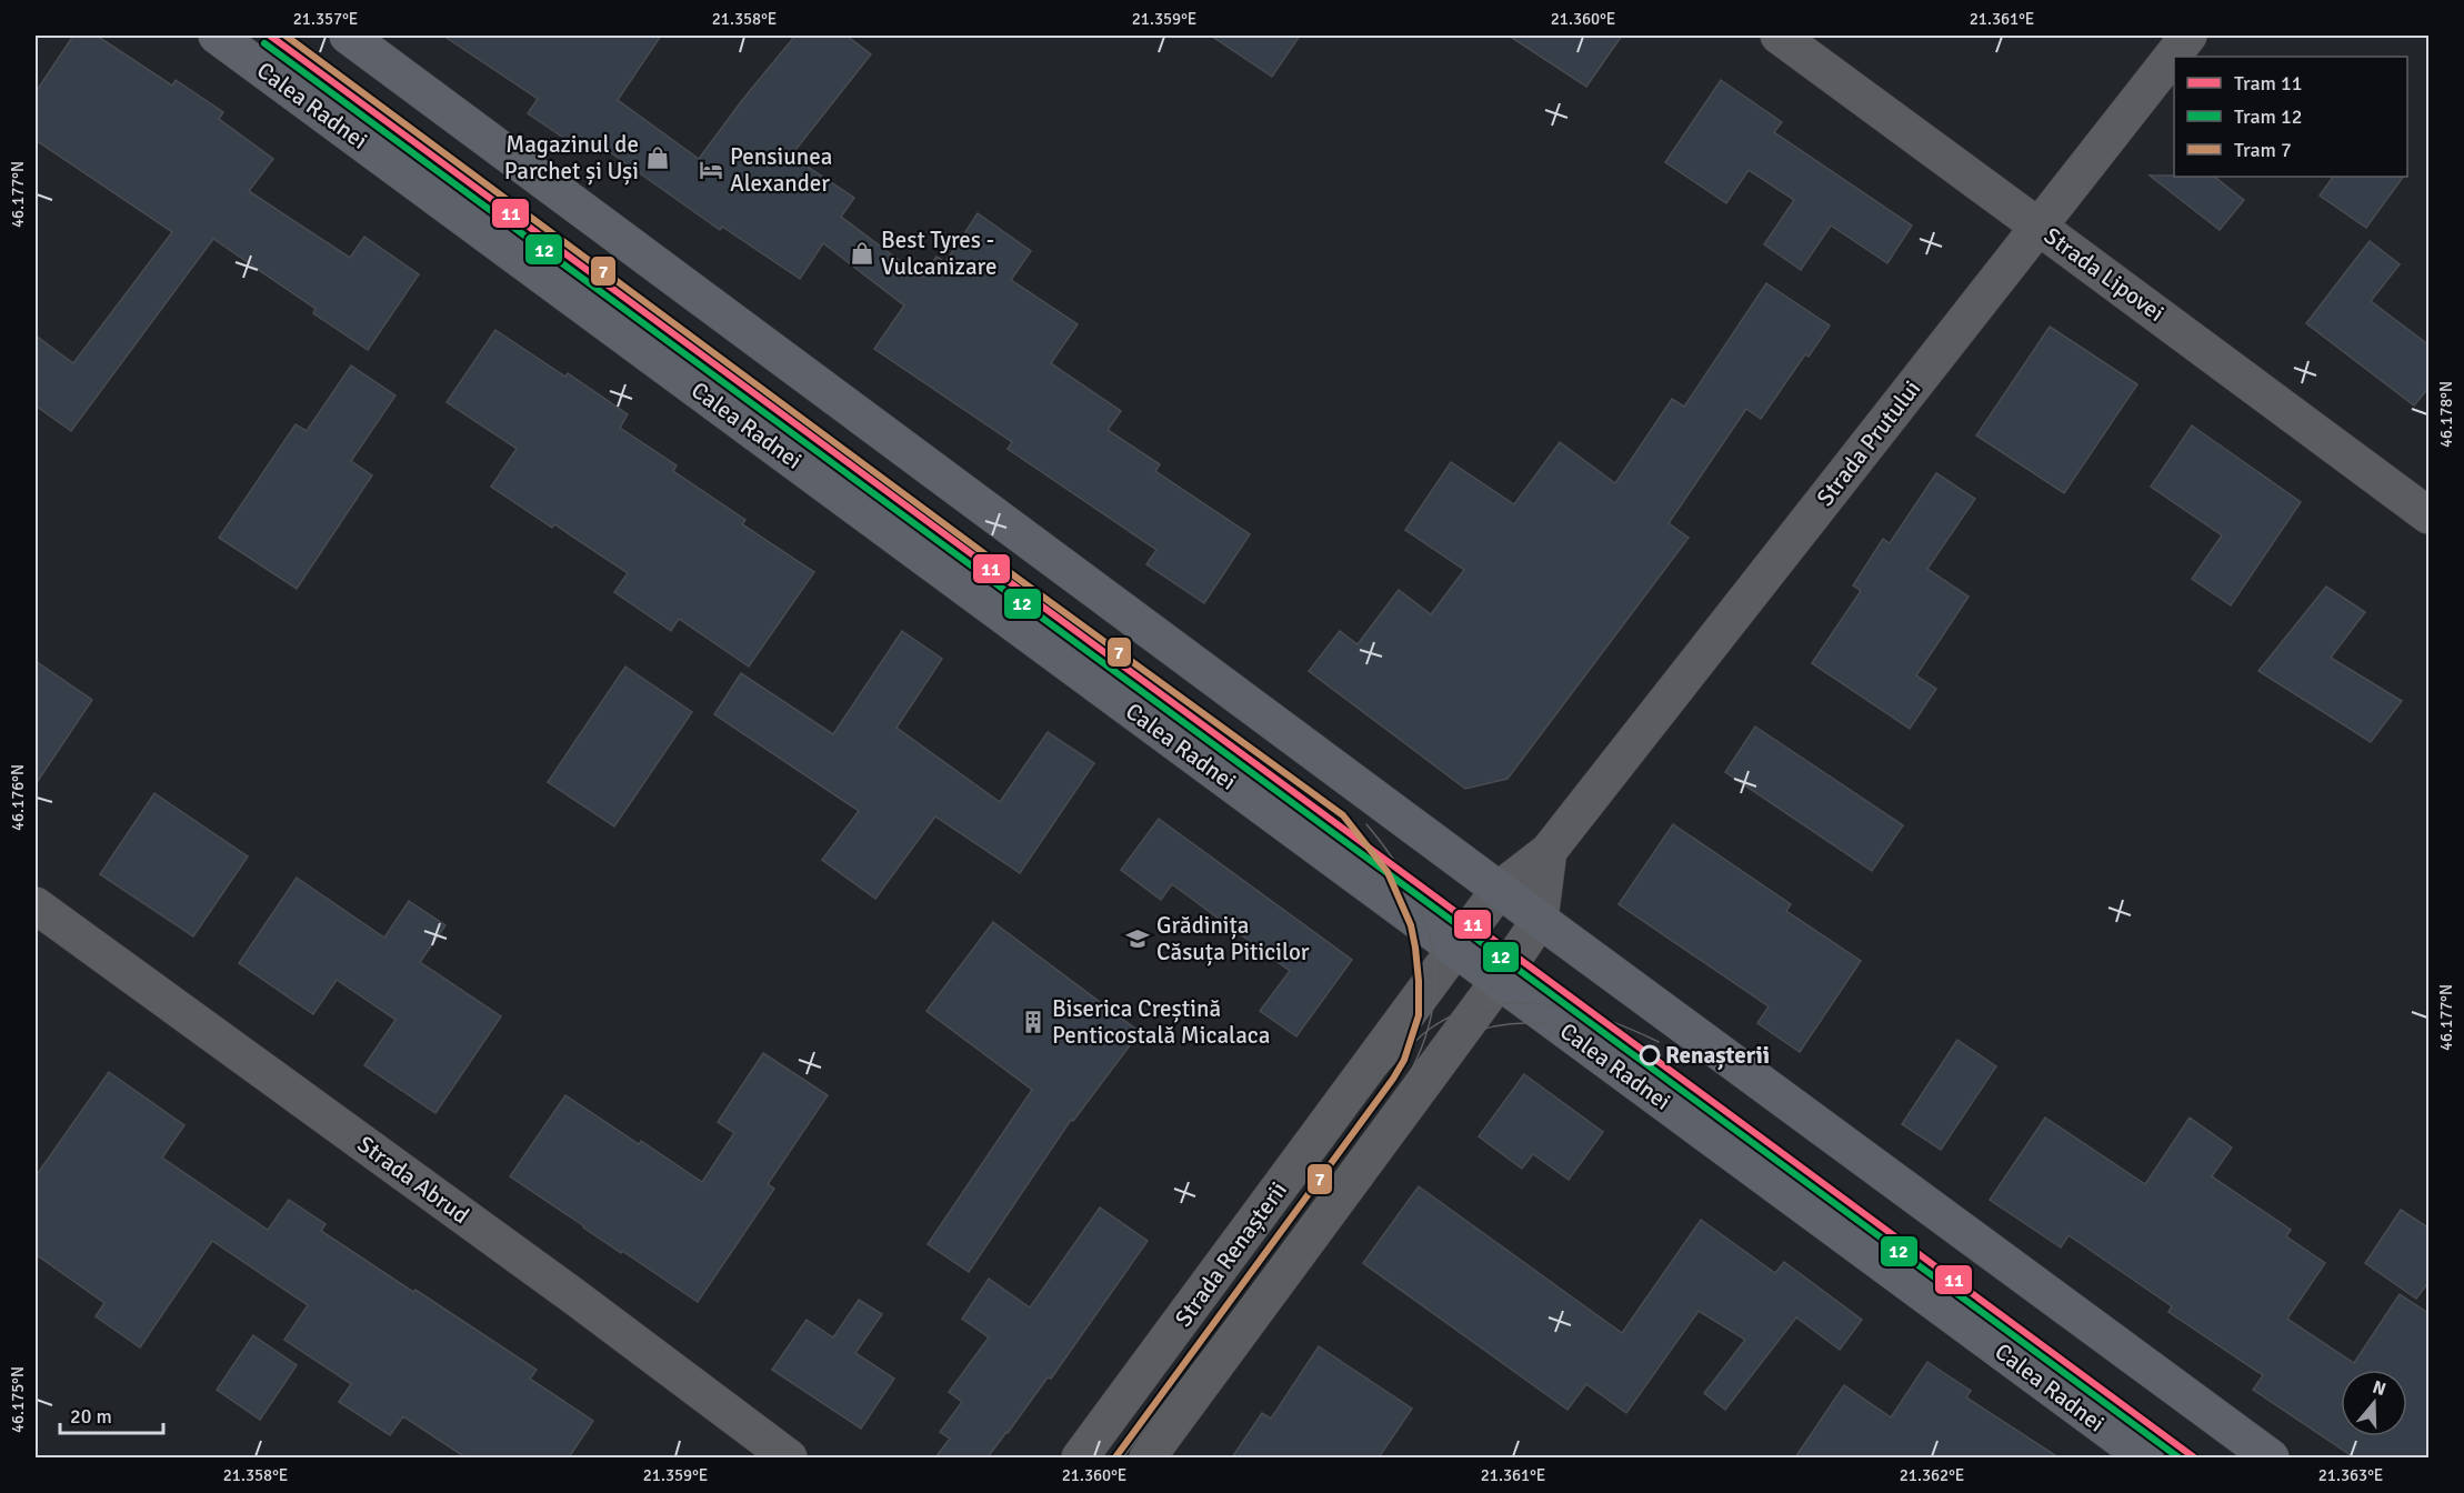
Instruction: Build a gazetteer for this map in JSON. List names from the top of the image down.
{
  "streets": {
    "main road": ["Calea Radnei"],
    "street": [
      "Strada Lipovei",
      "Strada Prutului",
      "Strada Abrud",
      "Strada Renașterii"
    ]
  },
  "crossings": [
    ["Calea Radnei", "Strada Renașterii"],
    ["Strada Lipovei", "Strada Prutului"],
    ["Strada Prutului", "Strada Renașterii"]
  ],
  "places": {
    "shop": ["Magazinul de Parchet și Uși", "Best Tyres - Vulcanizare"],
    "hotel": ["Pensiunea Alexander"],
    "school or university": ["Grădinița Căsuța Piticilor"],
    "building": ["Biserica Creștină Penticostală Micalaca"],
    "other": ["Renașterii"]
  },
  "lines": ["tram line 11", "tram line 7", "tram line 12"],
  "legend": ["Tram 11", "Tram 12", "Tram 7"],
  "scale_bar": "20 m",
  "north": "top",
  "coordinates": [
    "21.357°E",
    "21.358°E",
    "21.359°E",
    "21.360°E",
    "21.361°E",
    "46.177°N",
    "46.178°N",
    "46.176°N",
    "46.175°N",
    "21.362°E",
    "21.363°E"
  ]
}
